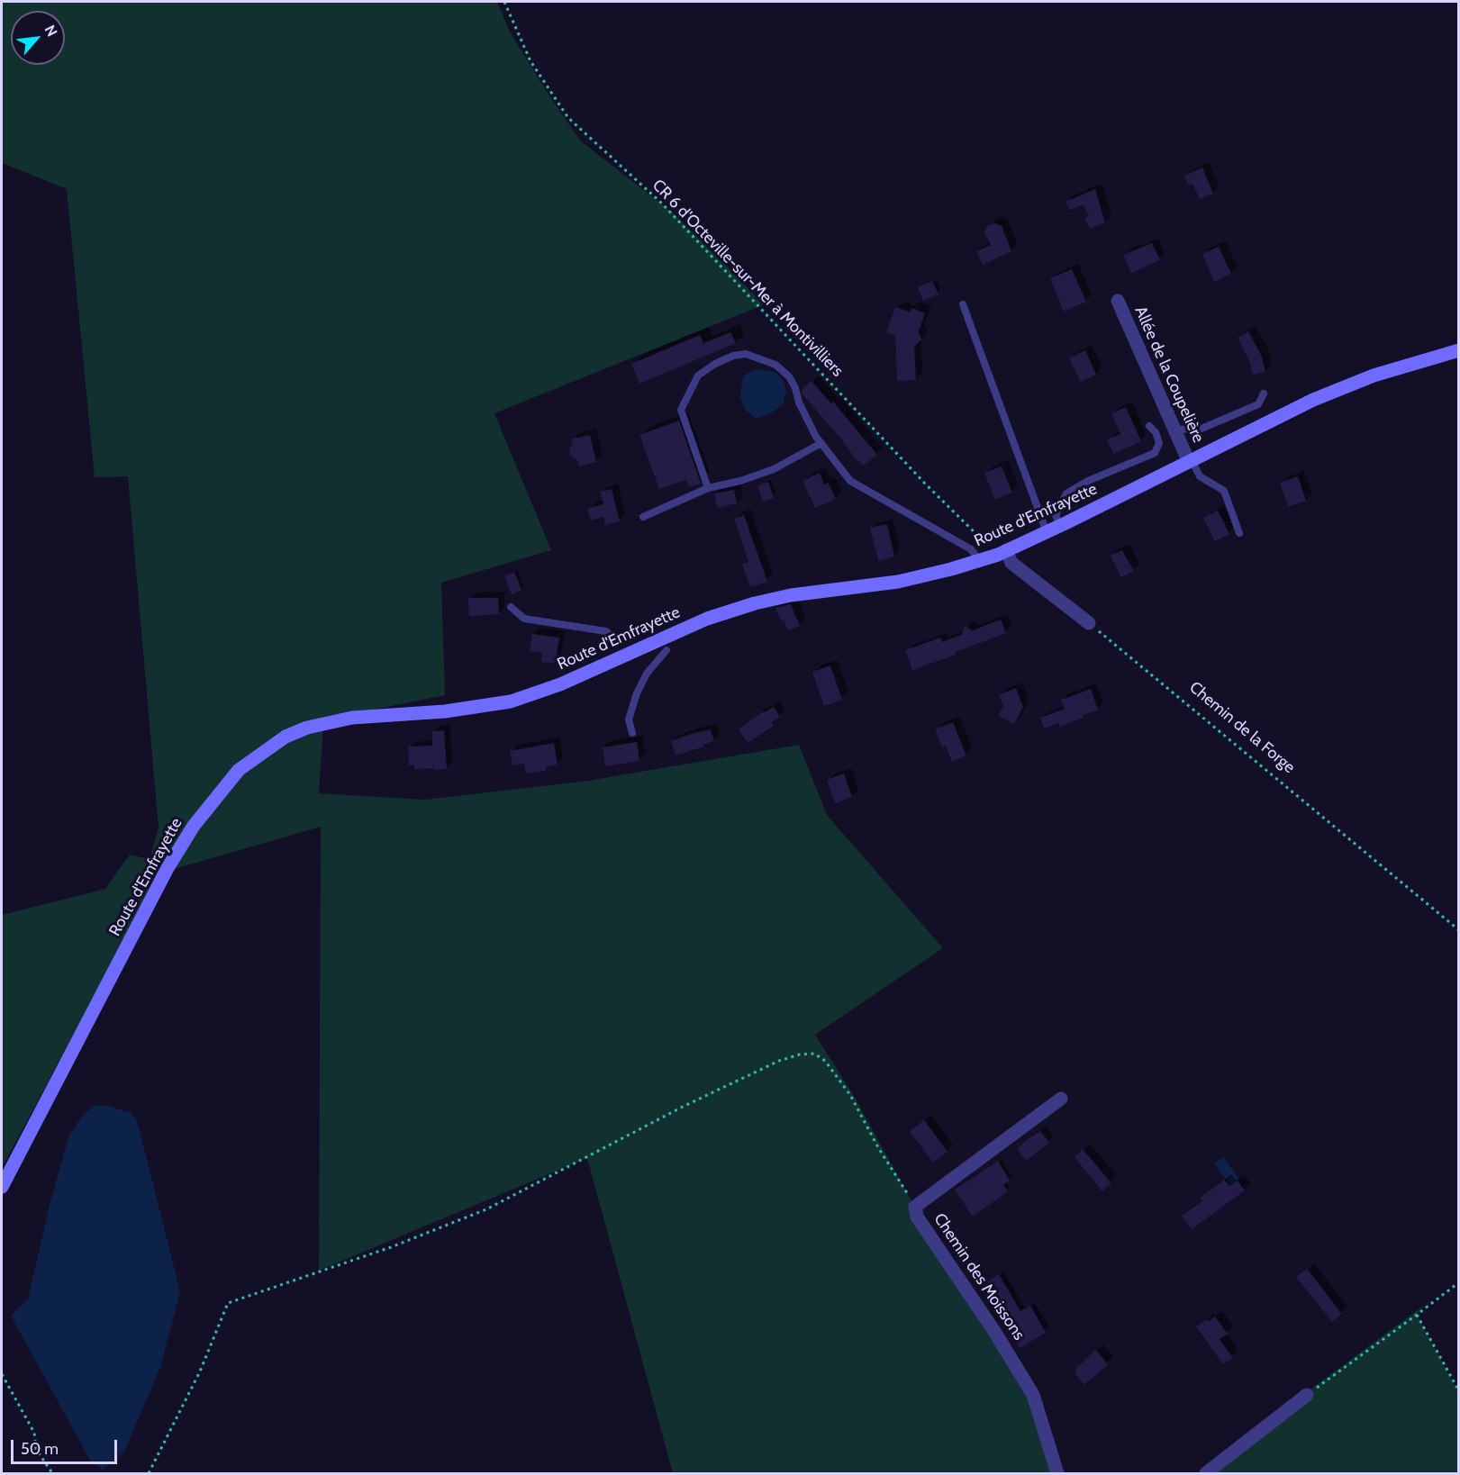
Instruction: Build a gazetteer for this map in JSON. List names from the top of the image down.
{
  "streets": {
    "street": ["Allée de la Coupelière", "Route d'Emfrayette", "Chemin des Moissons"],
    "path": ["CR 6 d'Octeville-sur-Mer à Montivilliers", "Chemin de la Forge"]
  },
  "crossings": [
    ["CR 6 d'Octeville-sur-Mer à Montivilliers", "Route d'Emfrayette"],
    ["Allée de la Coupelière", "Route d'Emfrayette"]
  ],
  "scale_bar": "50 m",
  "north": "top right"
}
